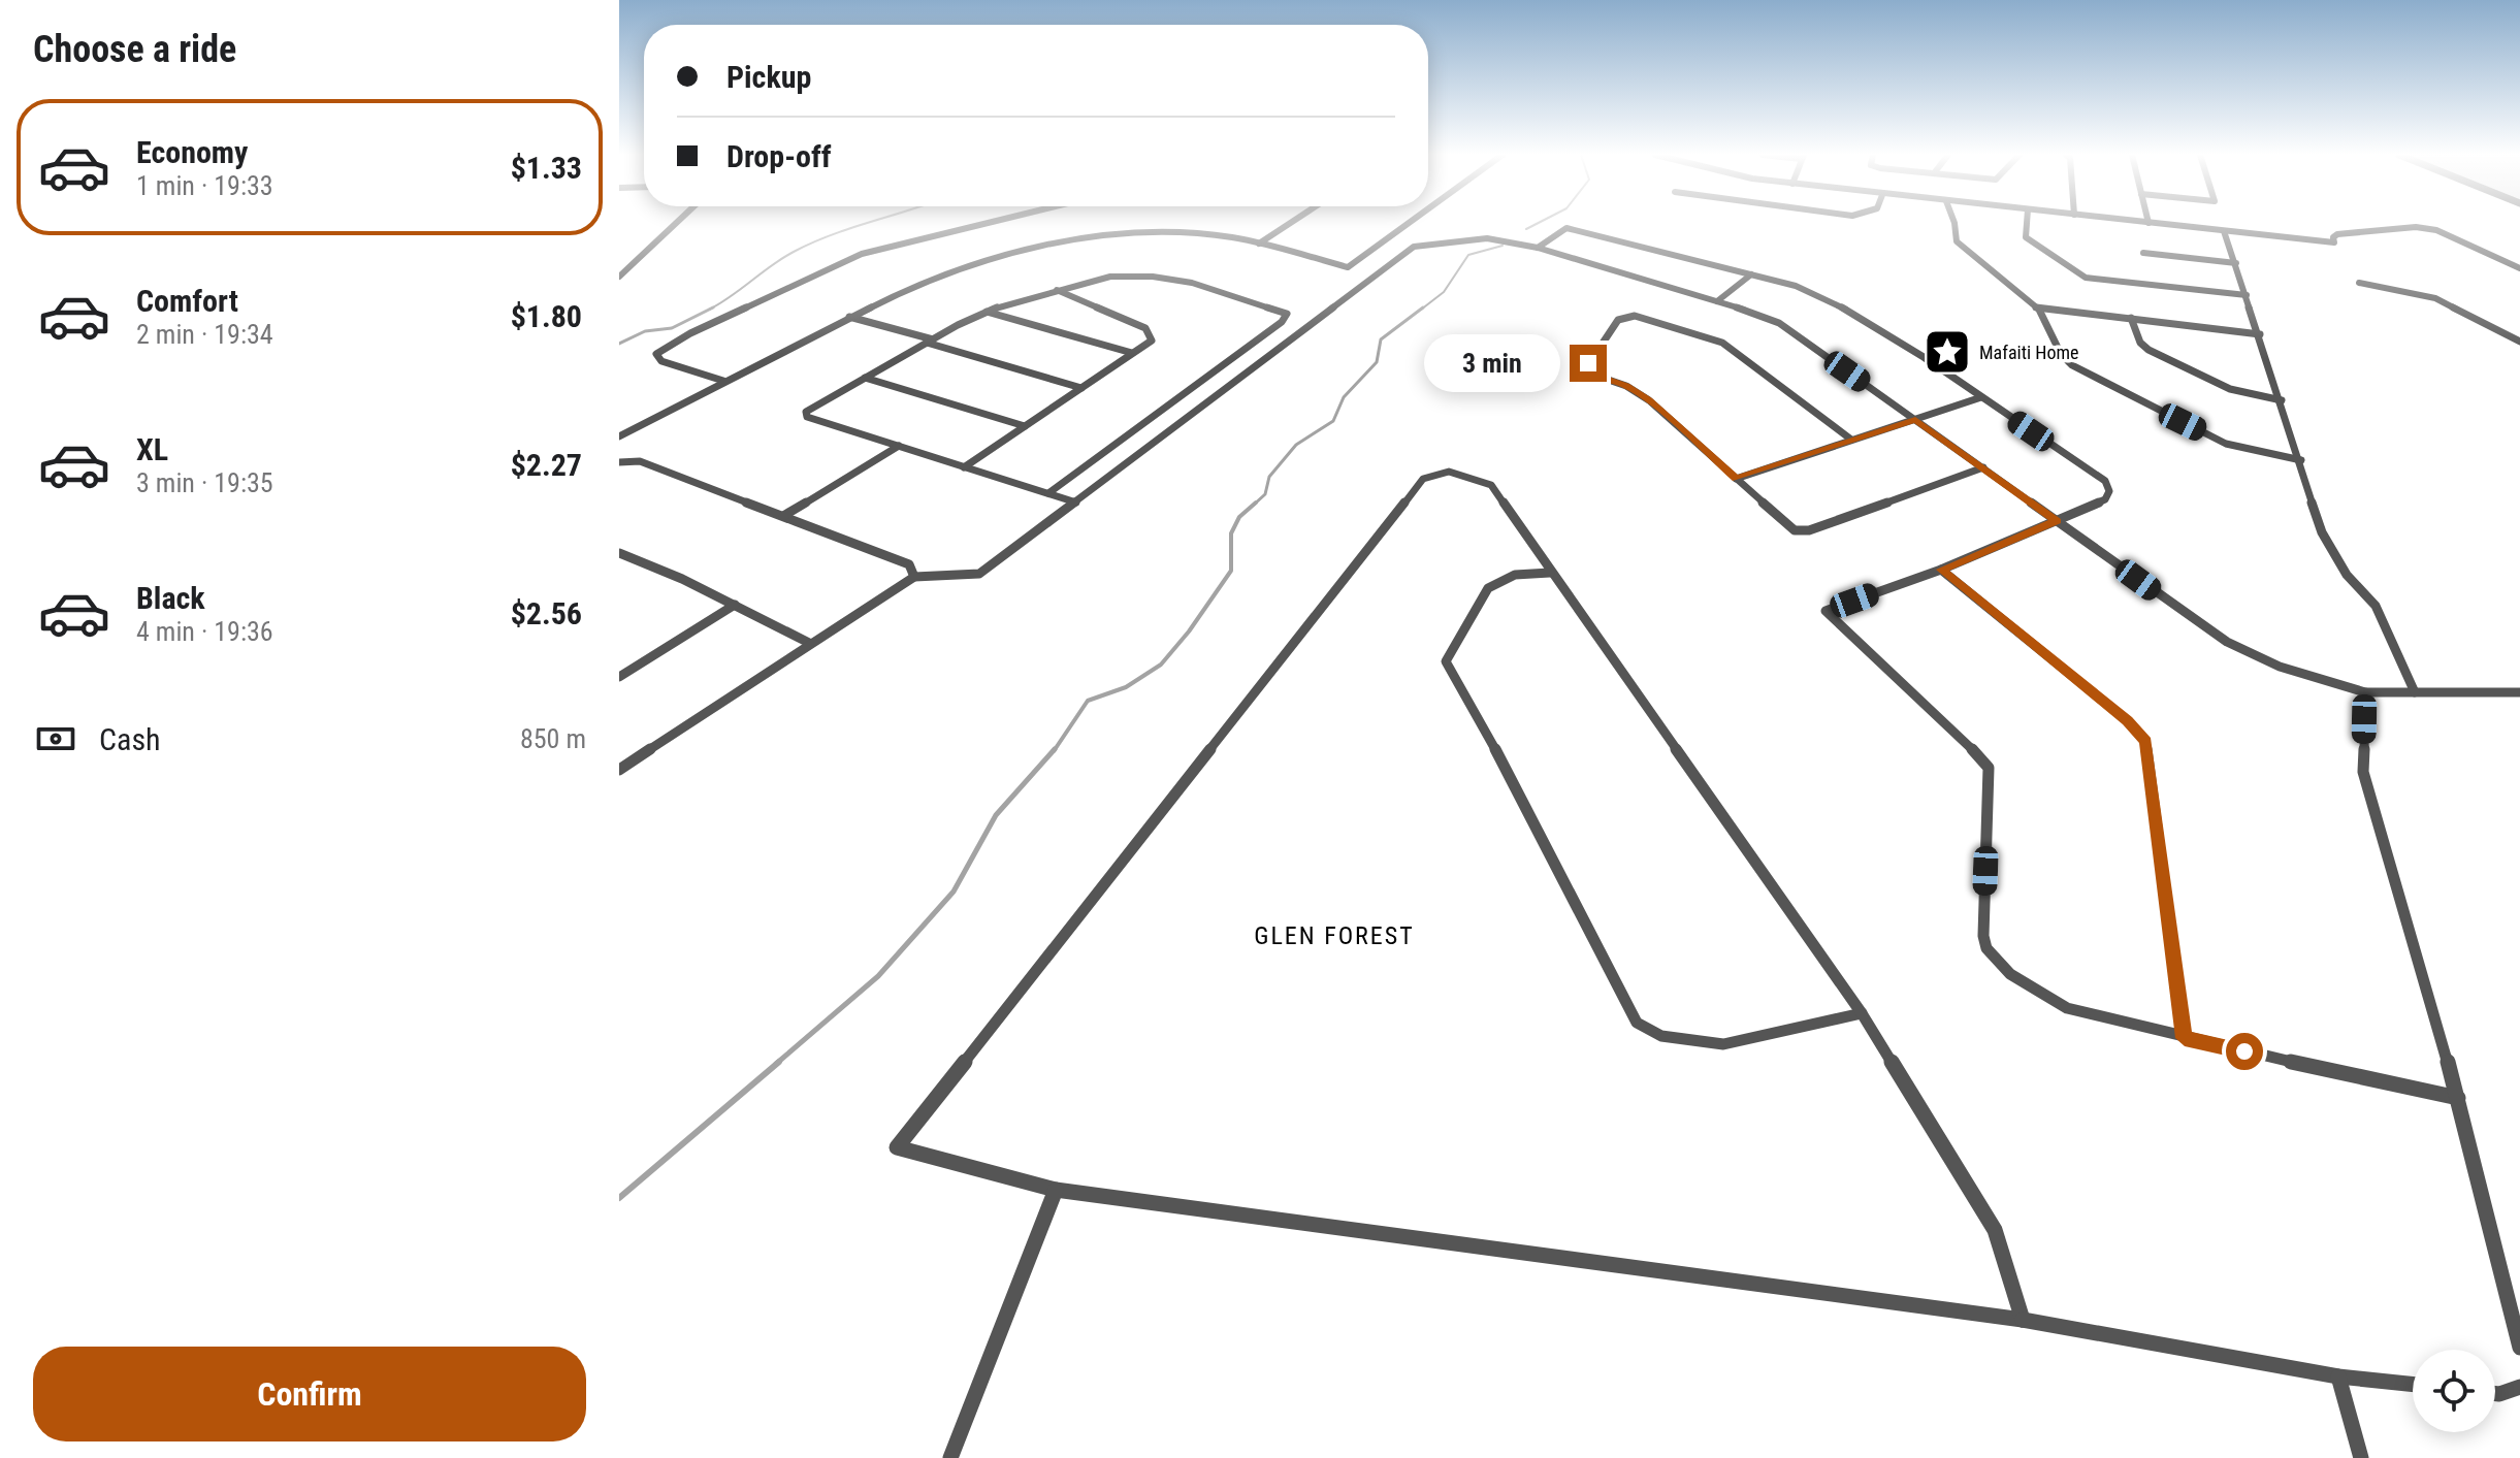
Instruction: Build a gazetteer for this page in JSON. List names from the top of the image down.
{
  "districts": ["GLEN FOREST"],
  "places": {
    "place": ["Mafaiti Home"]
  },
  "page": {
    "heading": "Choose a ride",
    "banner": ["Pickup", "Drop-off"],
    "list": [
      {
        "name": "Economy",
        "note": "1 min · 19:33",
        "value": "$1.33"
      },
      {
        "name": "Comfort",
        "note": "2 min · 19:34",
        "value": "$1.80"
      },
      {
        "name": "XL",
        "note": "3 min · 19:35",
        "value": "$2.27"
      },
      {
        "name": "Black",
        "note": "4 min · 19:36",
        "value": "$2.56"
      }
    ],
    "bubble": "3 min",
    "pay": ["Cash", "850 m"],
    "buttons": "Confirm"
  }
}
